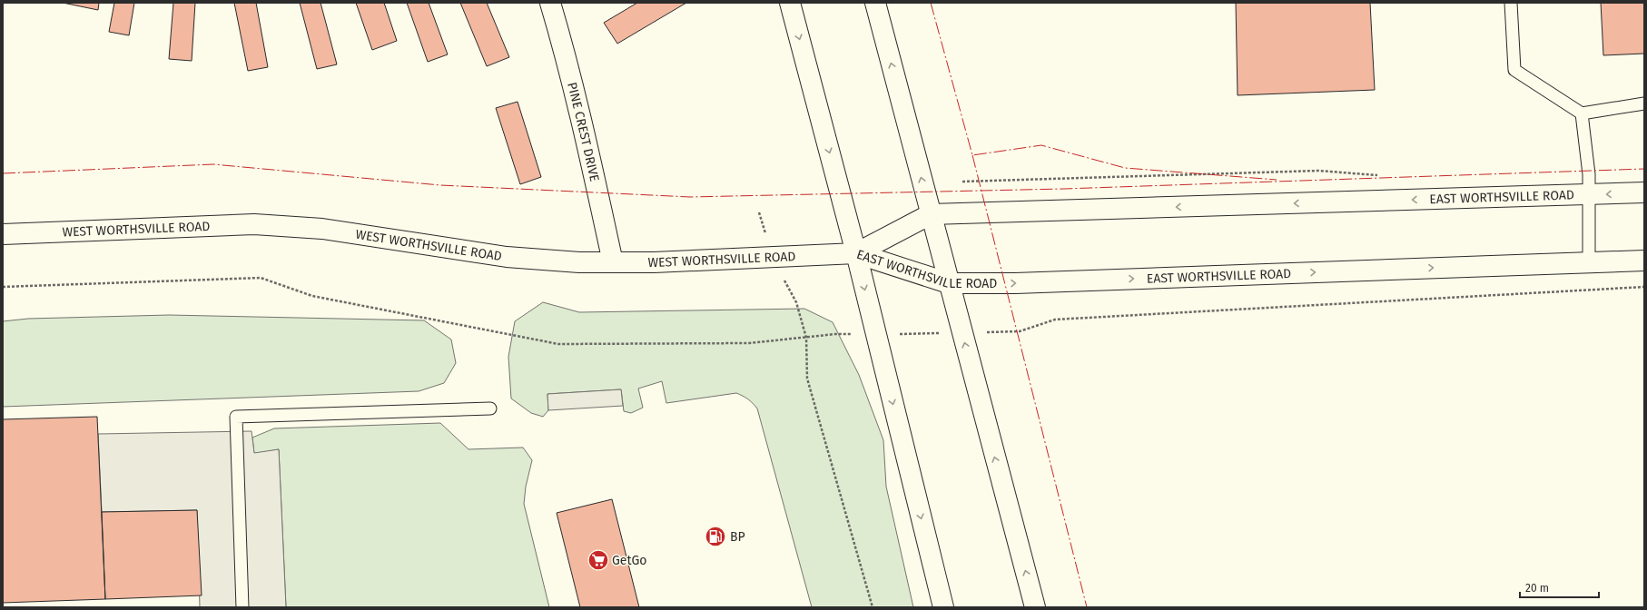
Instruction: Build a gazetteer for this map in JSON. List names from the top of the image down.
{
  "streets": {
    "main road": ["PINE CREST DRIVE", "EAST WORTHSVILLE ROAD", "WEST WORTHSVILLE ROAD"]
  },
  "crossings": [
    ["PINE CREST DRIVE", "WEST WORTHSVILLE ROAD"],
    ["EAST WORTHSVILLE ROAD", "WEST WORTHSVILLE ROAD"]
  ],
  "places": {
    "fuel station": ["BP"],
    "supermarket": ["GetGo"]
  },
  "scale_bar": "20 m"
}
